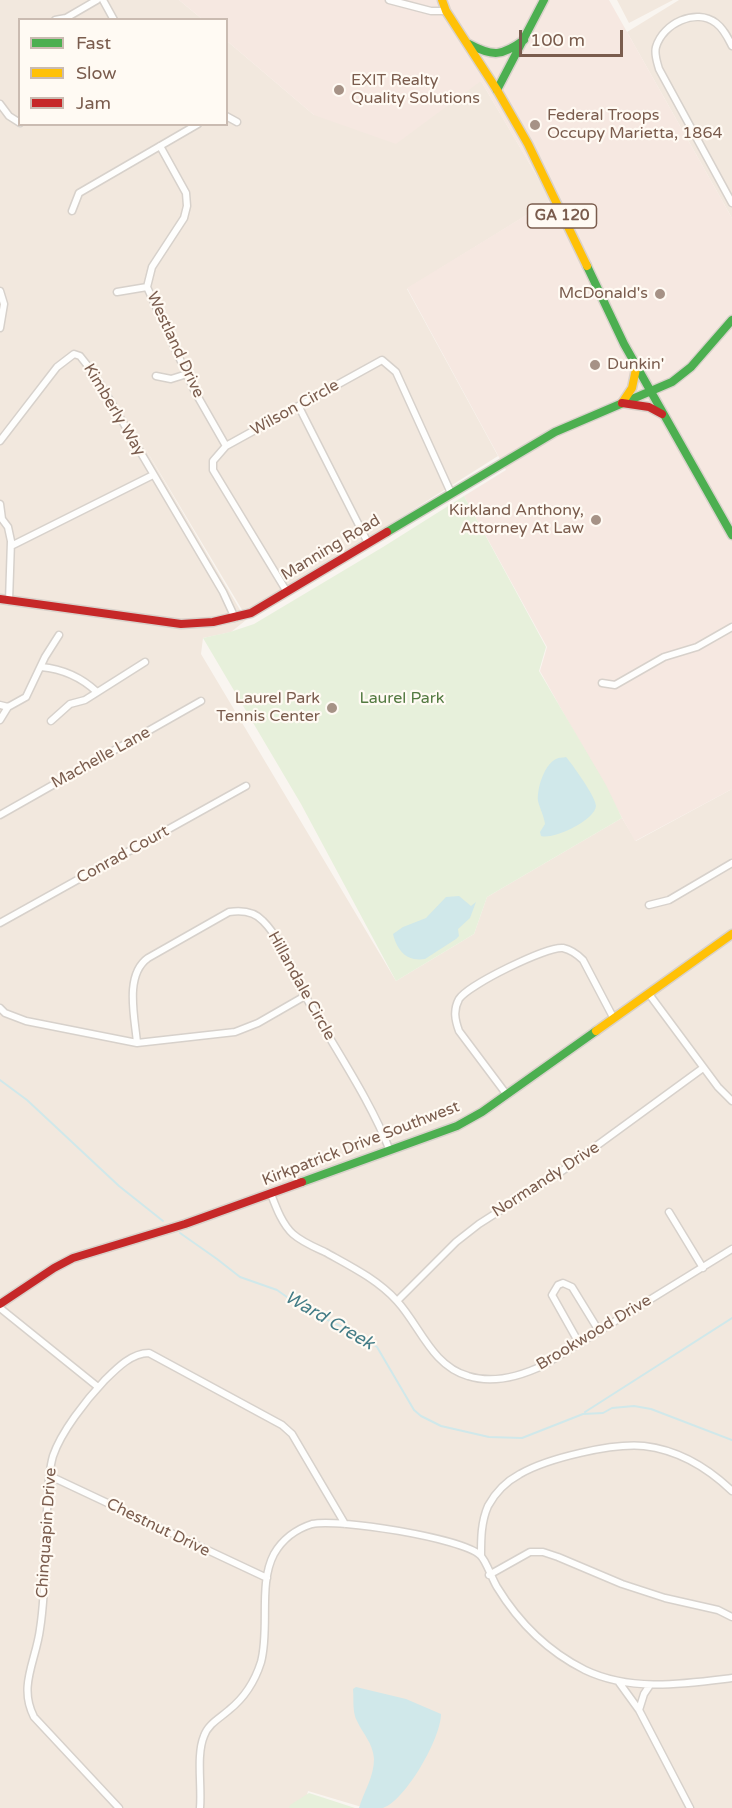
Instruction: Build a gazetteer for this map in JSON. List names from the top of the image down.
{
  "streets": {
    "main road": ["GA 120", "Manning Road", "Kirkpatrick Drive Southwest"],
    "street": [
      "Westland Drive",
      "Wilson Circle",
      "Kimberly Way",
      "Machelle Lane",
      "Conrad Court",
      "Hillandale Circle",
      "Normandy Drive",
      "Brookwood Drive",
      "Chestnut Drive",
      "Chinquapin Drive"
    ]
  },
  "crossings": [
    ["GA 120", "Manning Road"],
    ["Westland Drive", "Wilson Circle"],
    ["Wilson Circle", "Manning Road"],
    ["Hillandale Circle", "Kirkpatrick Drive Southwest"],
    ["Kirkpatrick Drive Southwest", "Brookwood Drive"],
    ["Normandy Drive", "Brookwood Drive"],
    ["Chestnut Drive", "Chinquapin Drive"]
  ],
  "water": ["Ward Creek"],
  "parks": ["Laurel Park"],
  "places": [
    "EXIT Realty Quality Solutions",
    "Federal Troops Occupy Marietta, 1864",
    "McDonald's",
    "Dunkin'",
    "Kirkland Anthony, Attorney At Law",
    "Laurel Park Tennis Center"
  ],
  "legend": ["Fast", "Slow", "Jam"],
  "scale_bar": "100 m"
}
